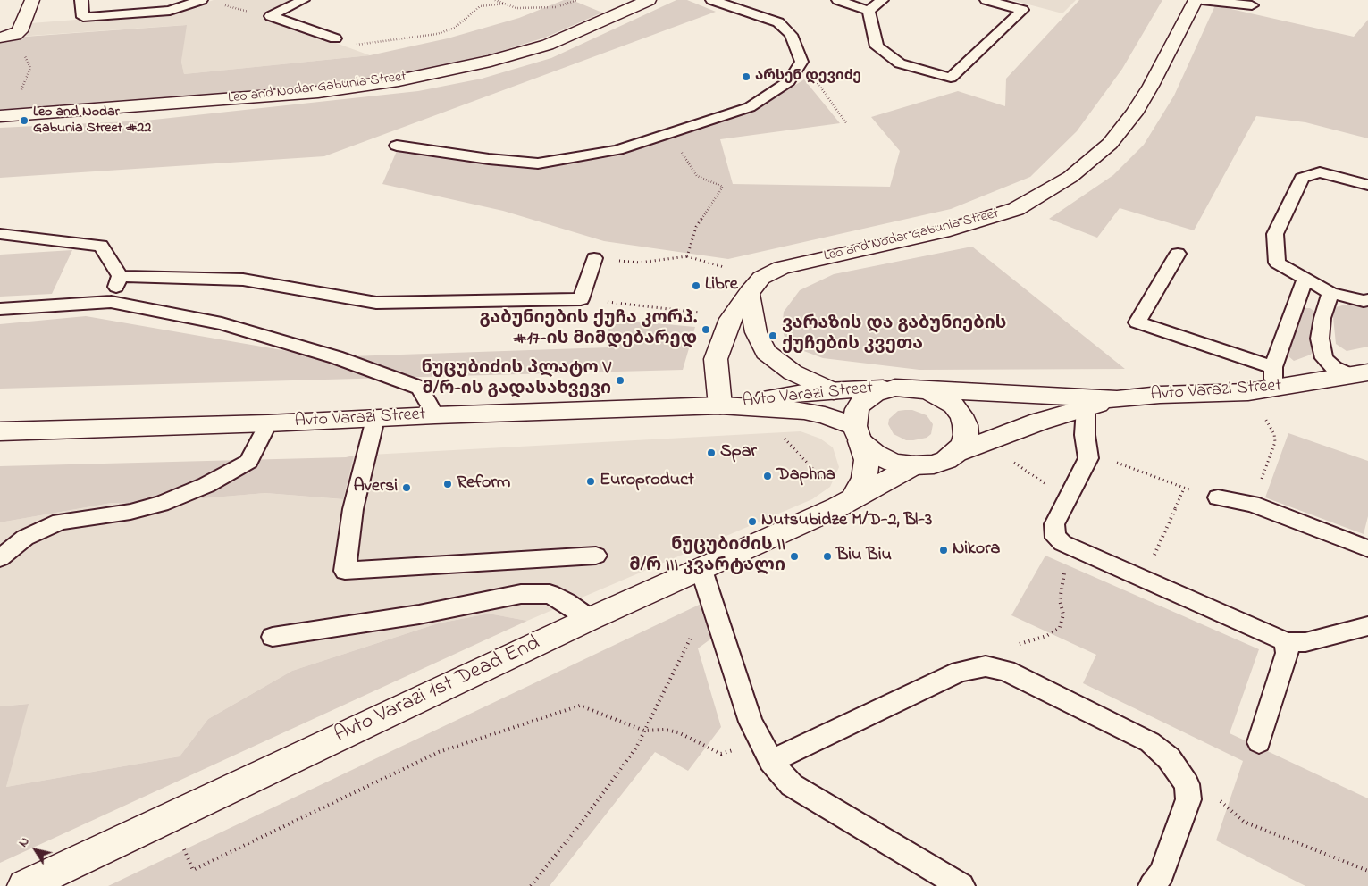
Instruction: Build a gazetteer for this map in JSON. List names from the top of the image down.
{
  "streets": {
    "street": ["Leo and Nodar Gabunia Street", "Avto Varazi Street", "Avto Varazi 1st Dead End"]
  },
  "crossings": [
    ["Leo and Nodar Gabunia Street", "Avto Varazi Street"],
    ["Avto Varazi Street", "Avto Varazi 1st Dead End"]
  ],
  "places": [
    "არსენ დევიძე",
    "Leo and Nodar Gabunia Street #22",
    "Libre",
    "გაბუნიების ქუჩა კორპ. #17-ის მიმდებარედ",
    "ვარაზის და გაბუნიების ქუჩების კვეთა",
    "ნუცუბიძის პლატო V მ/რ-ის გადასახვევი",
    "Spar",
    "Daphna",
    "Europroduct",
    "Reform",
    "Aversi",
    "Nutsubidze M/D-2, Bl-3",
    "Nikora",
    "ნუცუბიძის II მ/რ III კვარტალი",
    "Biu Biu"
  ],
  "north": "top left"
}
